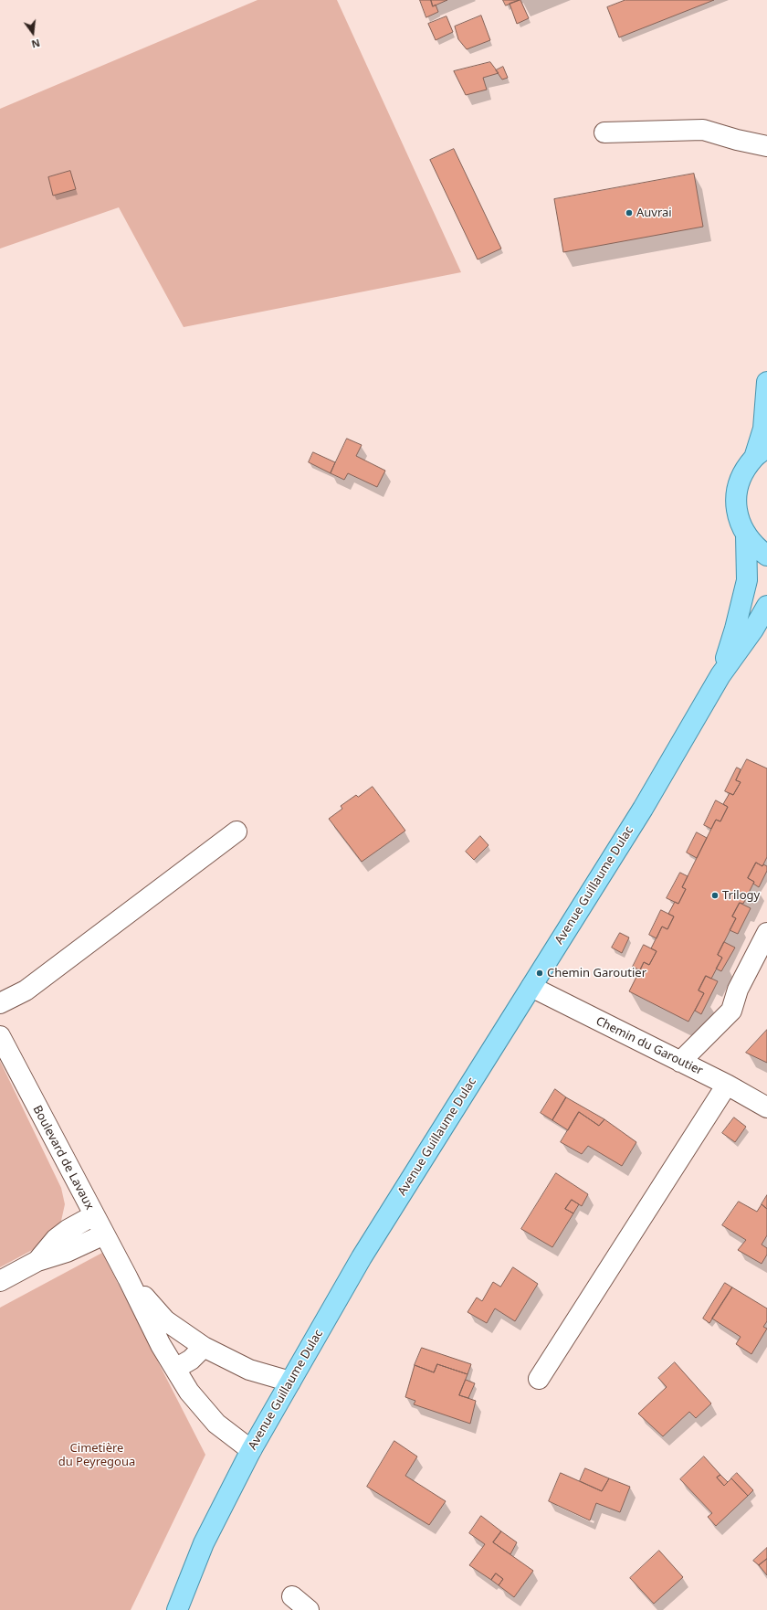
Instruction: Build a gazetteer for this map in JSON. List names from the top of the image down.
{
  "streets": {
    "main road": ["Avenue Guillaume Dulac"],
    "street": ["Chemin du Garoutier", "Boulevard de Lavaux"]
  },
  "crossings": [
    ["Avenue Guillaume Dulac", "Chemin du Garoutier"],
    ["Avenue Guillaume Dulac", "Boulevard de Lavaux"]
  ],
  "parks": ["Cimetière du Peyregoua"],
  "places": ["Auvrai", "Trilogy", "Chemin Garoutier"],
  "north": "bottom"
}
